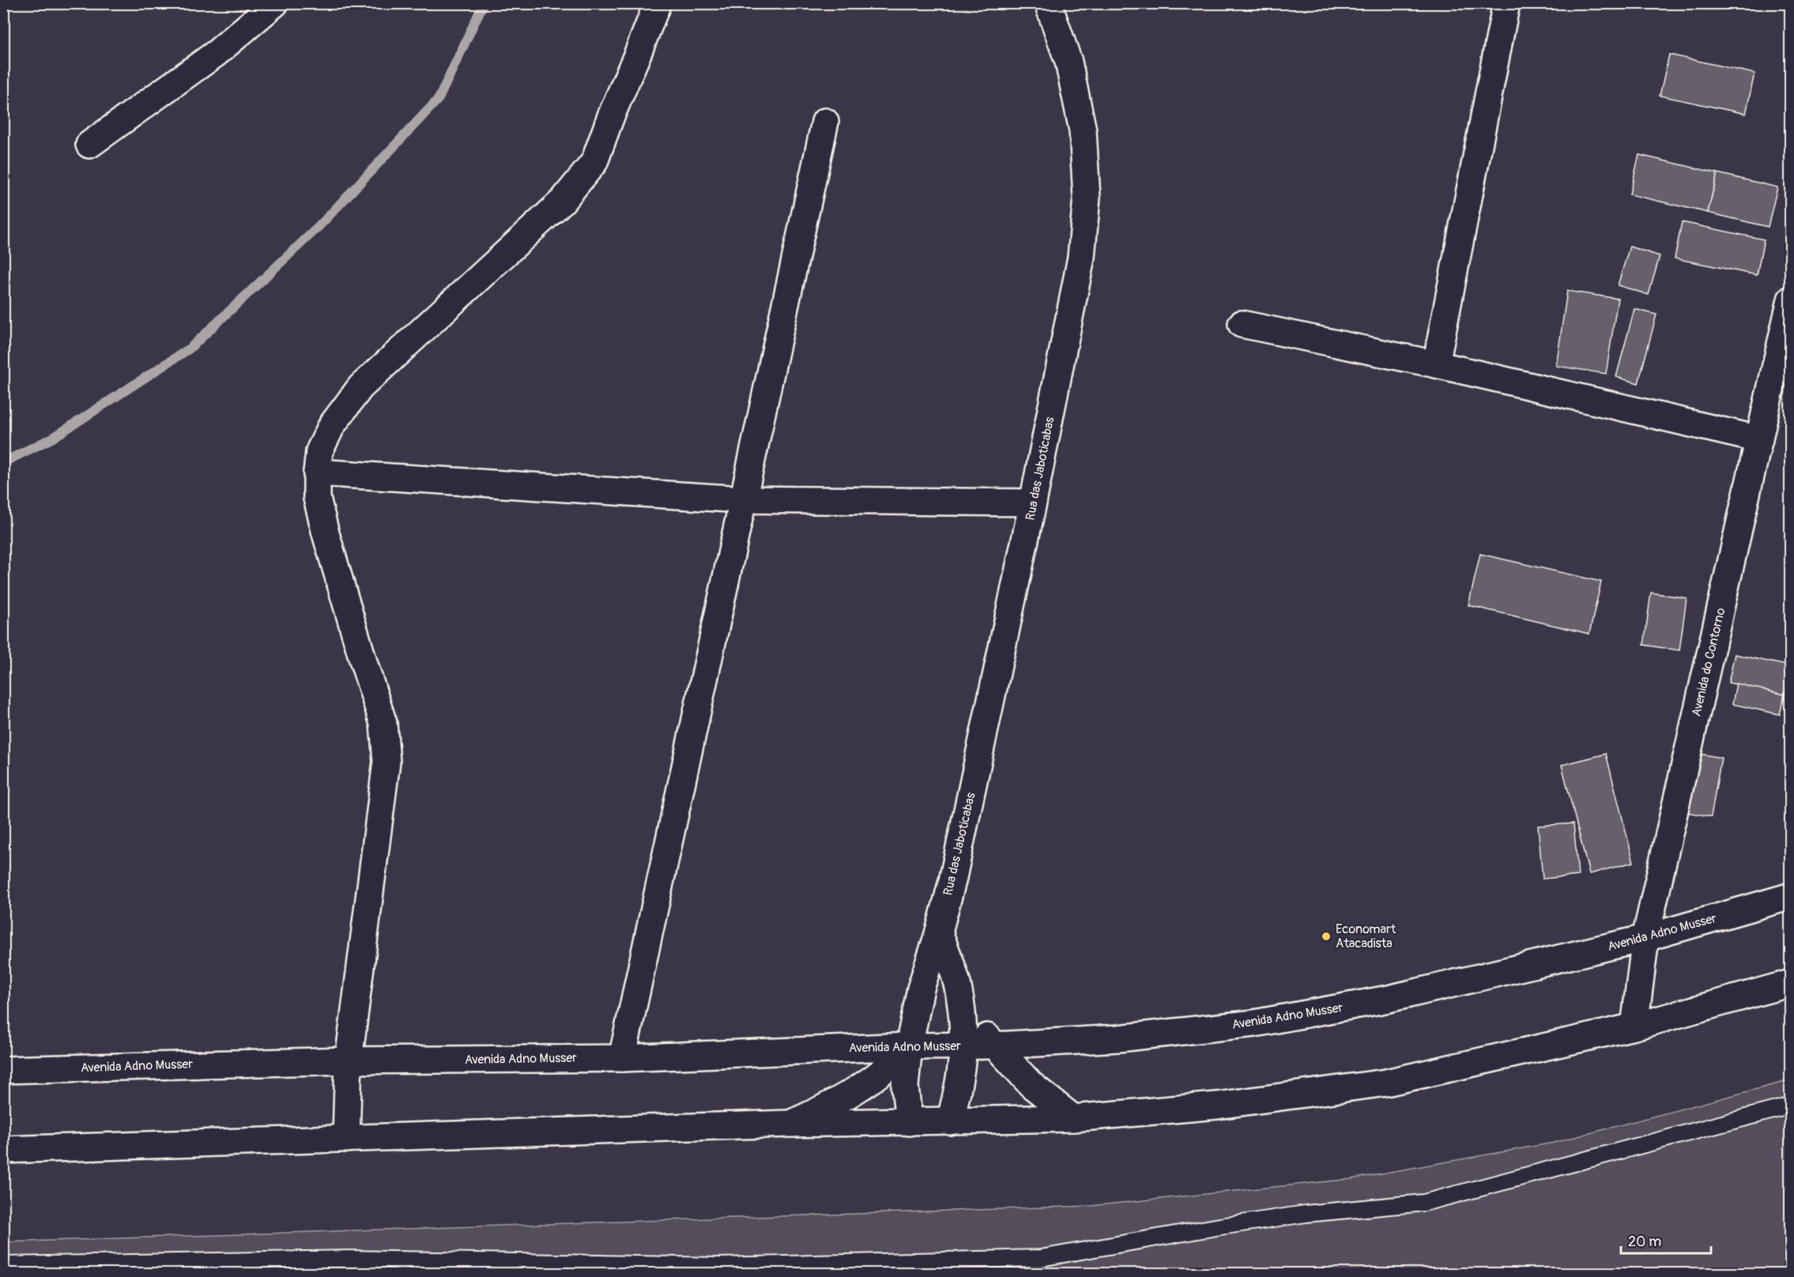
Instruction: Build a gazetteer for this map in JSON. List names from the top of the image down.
{
  "streets": {
    "street": ["Rua das Jaboticabas", "Avenida do Contorno", "Avenida Adno Musser"]
  },
  "crossings": [
    ["Rua das Jaboticabas", "Avenida Adno Musser"],
    ["Avenida do Contorno", "Avenida Adno Musser"]
  ],
  "places": ["Economart Atacadista"],
  "scale_bar": "20 m"
}
